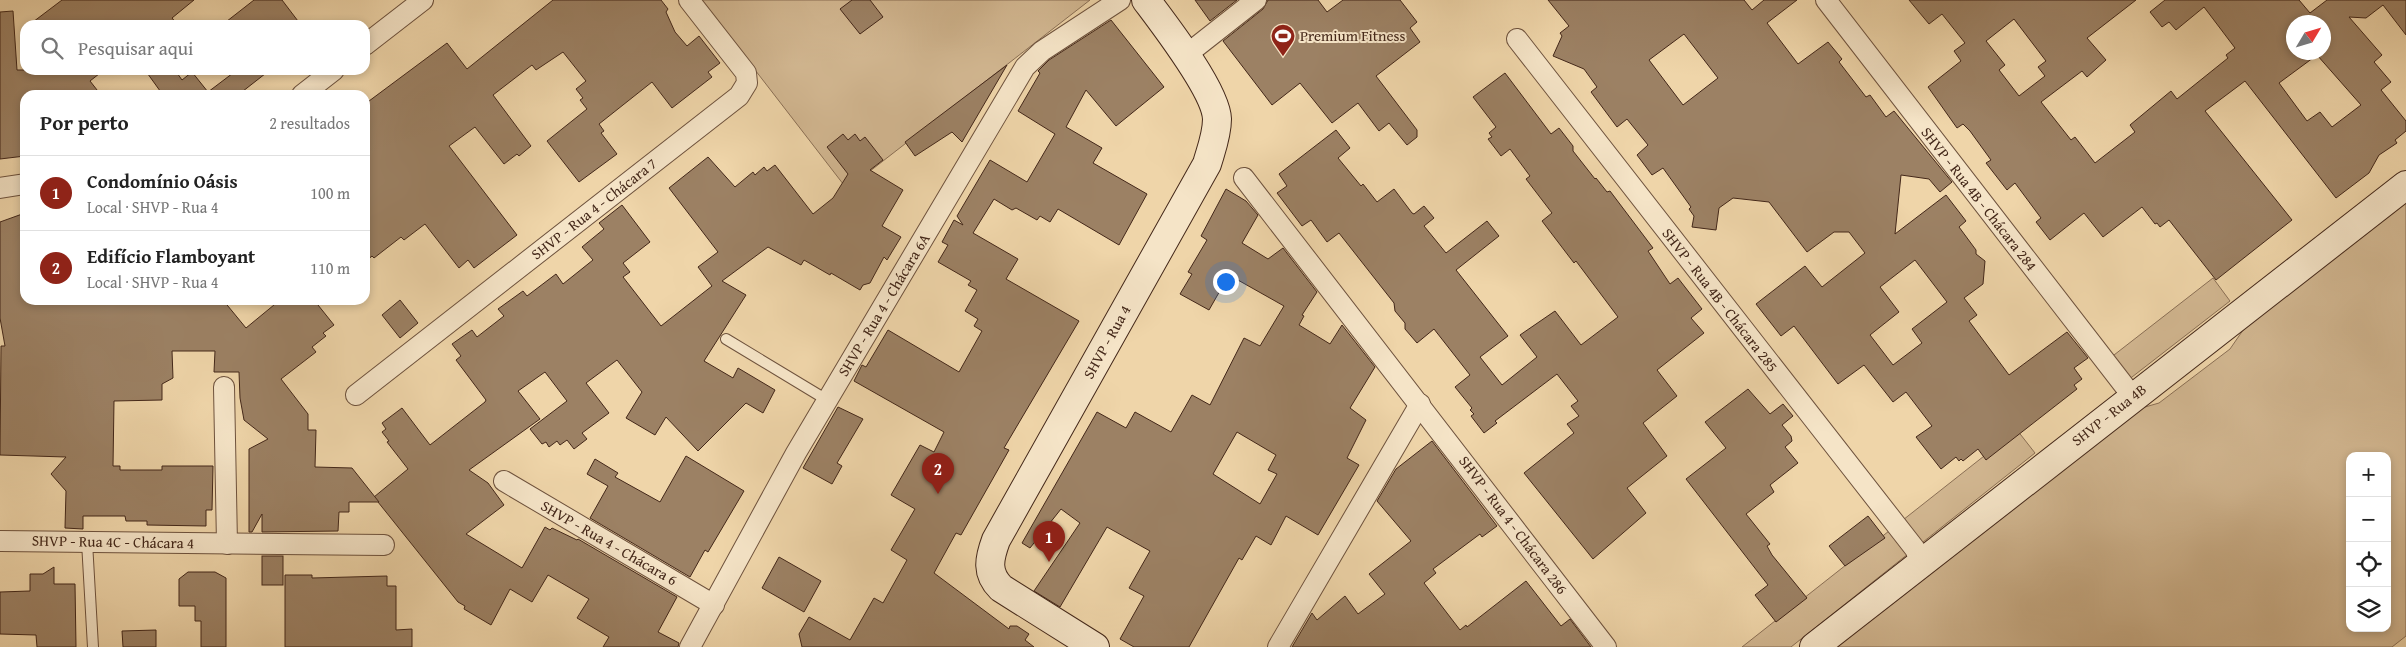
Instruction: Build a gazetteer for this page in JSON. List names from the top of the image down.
{
  "streets": {
    "street": [
      "SHVP - Rua 4B - Chácara 284",
      "SHVP - Rua 4 - Chácara 7",
      "SHVP - Rua 4B - Chácara 285",
      "SHVP - Rua 4 - Chácara 6A",
      "SHVP - Rua 4",
      "SHVP - Rua 4B",
      "SHVP - Rua 4 - Chácara 286",
      "SHVP - Rua 4C - Chácara 4",
      "SHVP - Rua 4 - Chácara 6"
    ]
  },
  "crossings": [
    ["SHVP - Rua 4B - Chácara 284", "SHVP - Rua 4B"],
    ["SHVP - Rua 4B - Chácara 285", "SHVP - Rua 4B"],
    ["SHVP - Rua 4 - Chácara 6A", "SHVP - Rua 4 - Chácara 6"]
  ],
  "places": {
    "sports": ["Premium Fitness"]
  },
  "north": "top right",
  "page": {
    "search": "Pesquisar aqui",
    "heading": ["Por perto", "2 resultados"],
    "list": [
      {
        "mark": "1",
        "name": "Condomínio Oásis",
        "note": "Local · SHVP - Rua 4",
        "value": "100 m"
      },
      {
        "mark": "2",
        "name": "Edifício Flamboyant",
        "note": "Local · SHVP - Rua 4",
        "value": "110 m"
      }
    ],
    "map_buttons": ["+", "−"],
    "pins": ["2", "1"]
  }
}
